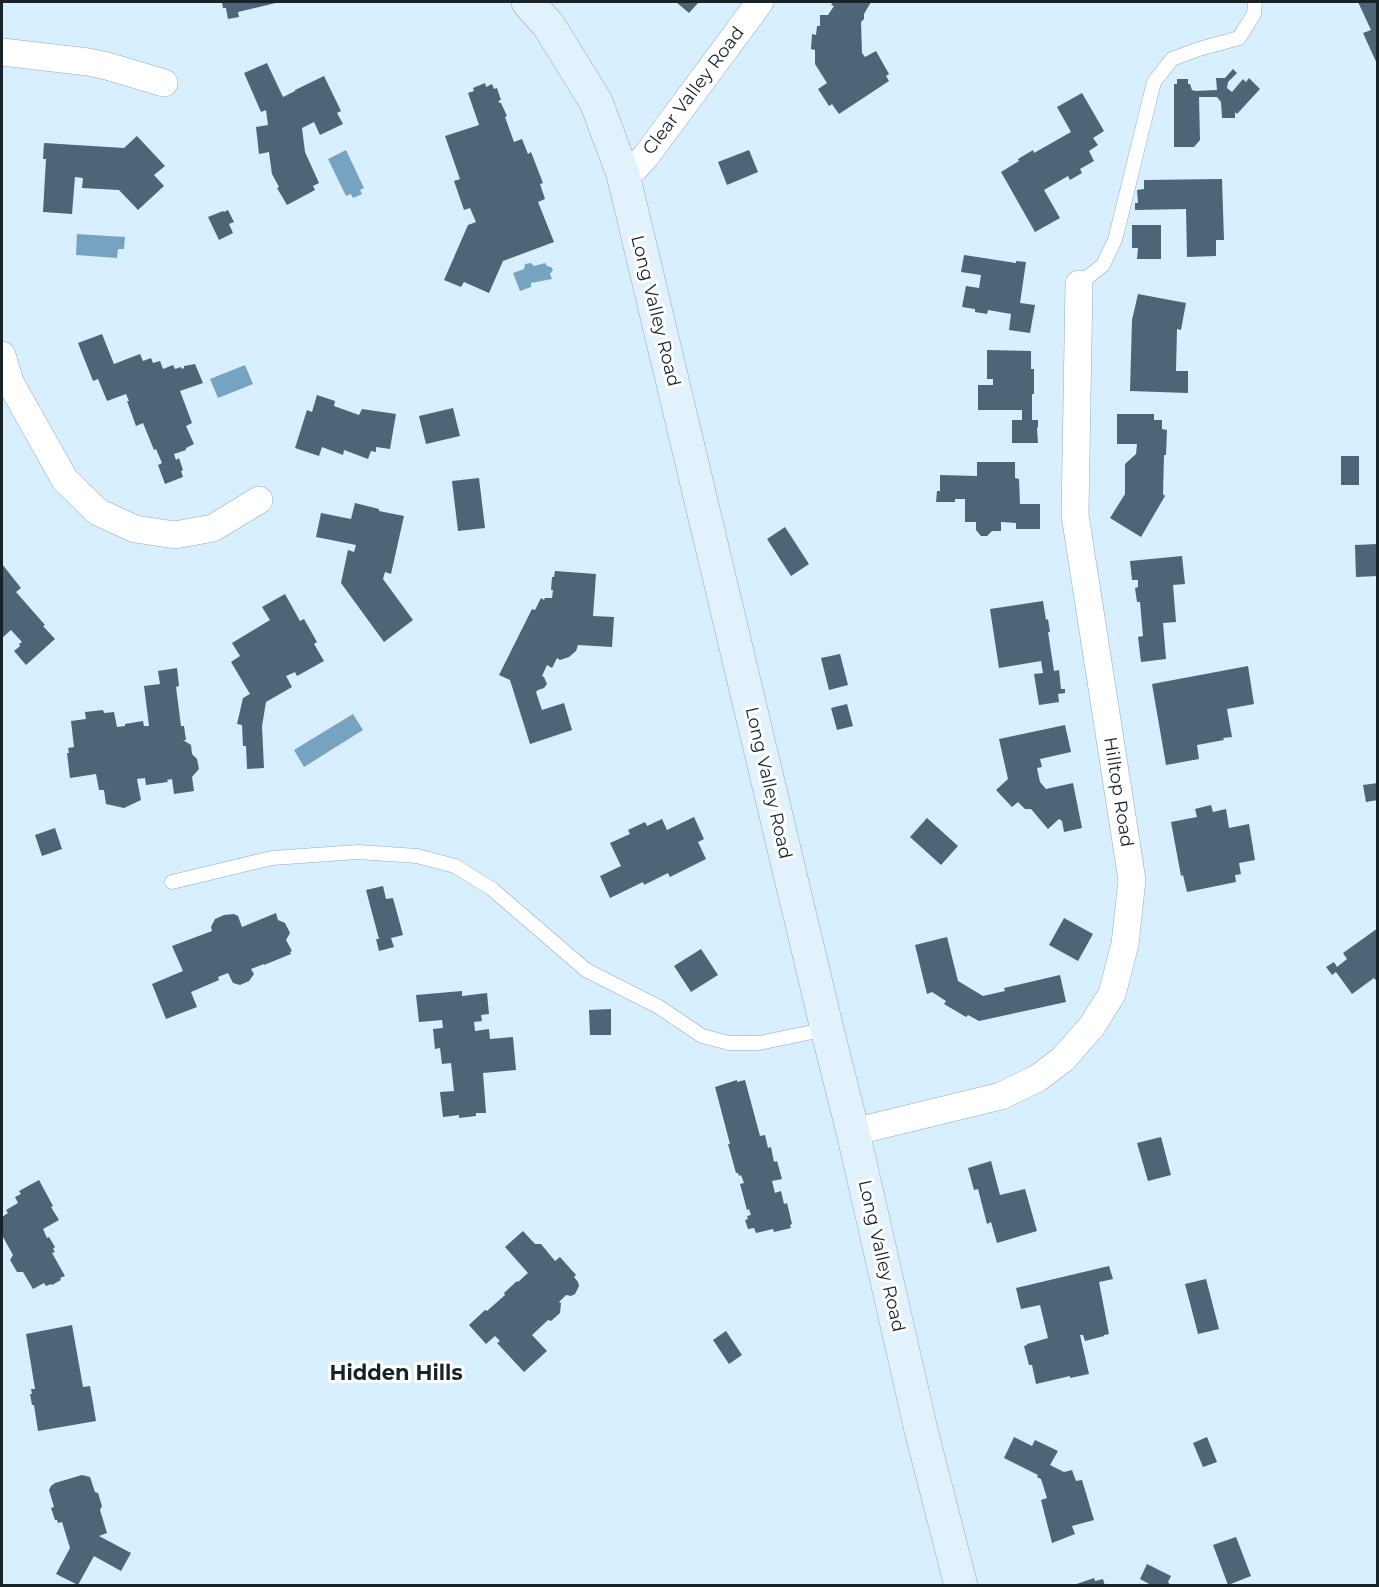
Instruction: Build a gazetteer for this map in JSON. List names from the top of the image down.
{
  "streets": {
    "street": ["Clear Valley Road", "Long Valley Road", "Hilltop Road"]
  },
  "crossings": [
    ["Clear Valley Road", "Long Valley Road"],
    ["Long Valley Road", "Hilltop Road"]
  ],
  "districts": ["Hidden Hills"]
}
